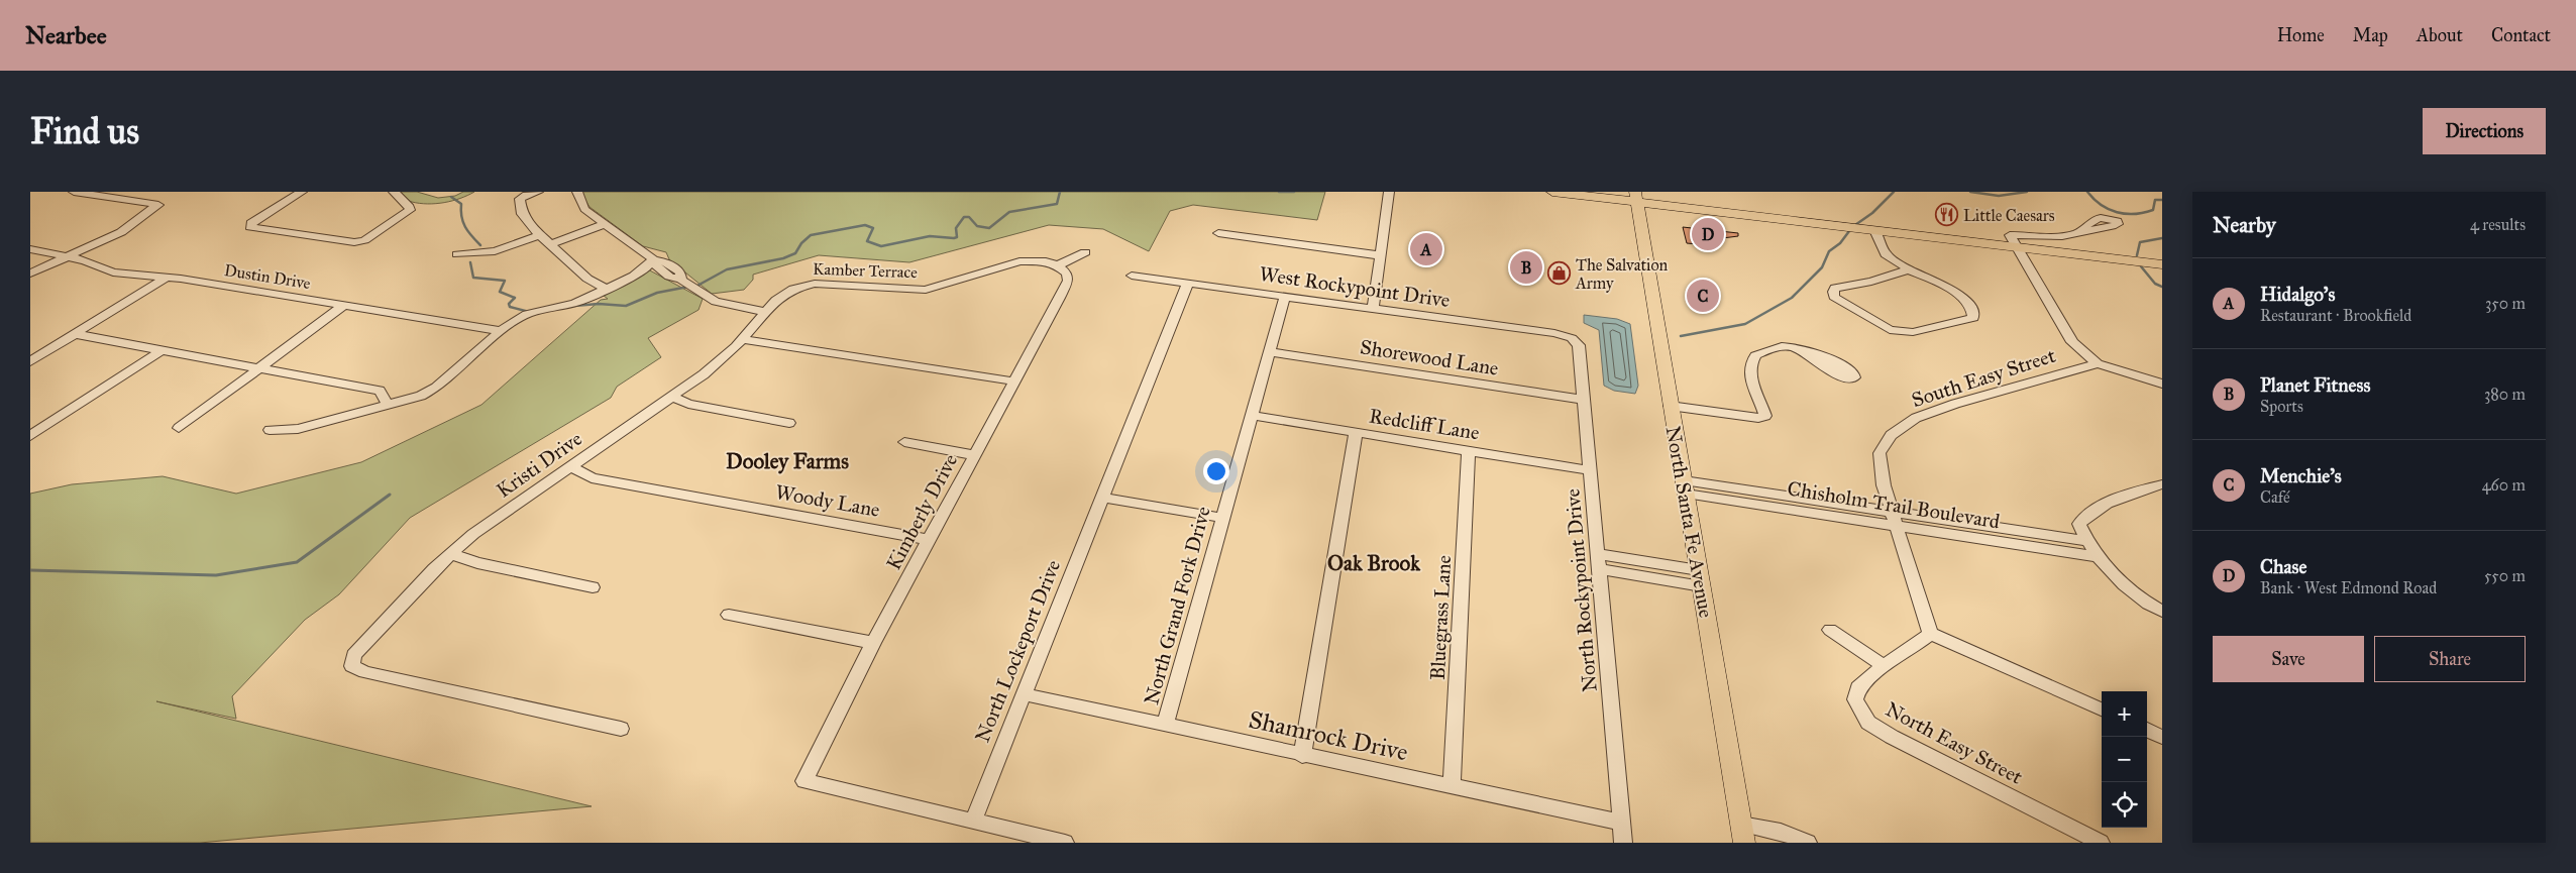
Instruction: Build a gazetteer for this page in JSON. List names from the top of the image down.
{
  "streets": {
    "main road": ["North Santa Fe Avenue"],
    "street": [
      "Kamber Terrace",
      "Dustin Drive",
      "West Rockypoint Drive",
      "Shorewood Lane",
      "South Easy Street",
      "Redcliff Lane",
      "Kristi Drive",
      "Woody Lane",
      "Chisholm Trail Boulevard",
      "Kimberly Drive",
      "North Rockypoint Drive",
      "North Grand Fork Drive",
      "Bluegrass Lane",
      "North Lockeport Drive",
      "Shamrock Drive",
      "North Easy Street"
    ]
  },
  "crossings": [
    ["Kamber Terrace", "Kristi Drive"],
    ["Kamber Terrace", "Kimberly Drive"],
    ["West Rockypoint Drive", "North Rockypoint Drive"],
    ["West Rockypoint Drive", "North Grand Fork Drive"],
    ["West Rockypoint Drive", "North Lockeport Drive"],
    ["Shorewood Lane", "North Rockypoint Drive"],
    ["Shorewood Lane", "North Grand Fork Drive"],
    ["South Easy Street", "Chisholm Trail Boulevard"],
    ["Redcliff Lane", "North Rockypoint Drive"],
    ["Redcliff Lane", "North Grand Fork Drive"],
    ["Redcliff Lane", "Bluegrass Lane"],
    ["Kristi Drive", "Woody Lane"],
    ["Woody Lane", "Kimberly Drive"],
    ["Chisholm Trail Boulevard", "North Santa Fe Avenue"],
    ["Kimberly Drive", "North Lockeport Drive"],
    ["North Rockypoint Drive", "Shamrock Drive"],
    ["North Grand Fork Drive", "Shamrock Drive"],
    ["Bluegrass Lane", "Shamrock Drive"],
    ["North Lockeport Drive", "Shamrock Drive"]
  ],
  "districts": ["Dooley Farms", "Oak Brook"],
  "places": {
    "restaurant": ["Little Caesars"],
    "shop": ["The Salvation Army"]
  },
  "page": {
    "header": "Nearbee",
    "nav": [
      "Home",
      "Map",
      "About",
      "Contact"
    ],
    "buttons": [
      "Directions",
      ["Save", "Share"]
    ],
    "title": "Find us",
    "heading": ["Nearby", "4 results"],
    "pins": [
      "D",
      "A",
      "B",
      "C"
    ],
    "list": [
      {
        "mark": "A",
        "name": "Hidalgo's",
        "note": "Restaurant · Brookfield",
        "value": "350 m"
      },
      {
        "mark": "B",
        "name": "Planet Fitness",
        "note": "Sports",
        "value": "380 m"
      },
      {
        "mark": "C",
        "name": "Menchie's",
        "note": "Café",
        "value": "460 m"
      },
      {
        "mark": "D",
        "name": "Chase",
        "note": "Bank · West Edmond Road",
        "value": "550 m"
      }
    ],
    "map_buttons": ["+", "−"]
  }
}
